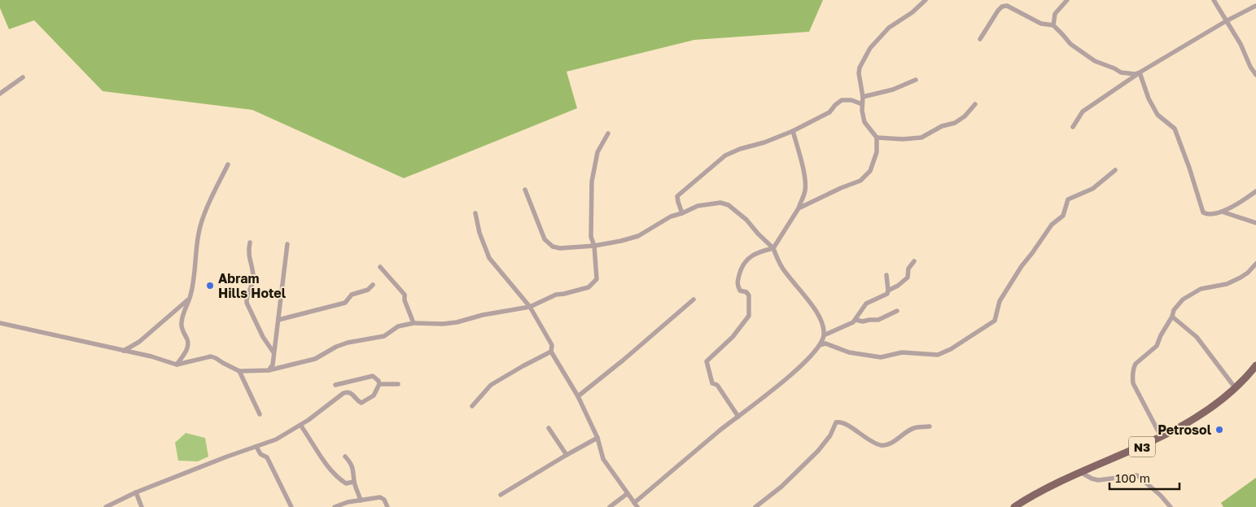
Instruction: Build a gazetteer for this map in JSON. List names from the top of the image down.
{
  "streets": {
    "main road": ["N3"]
  },
  "places": ["Abram Hills Hotel", "Petrosol"],
  "scale_bar": "100 m"
}
